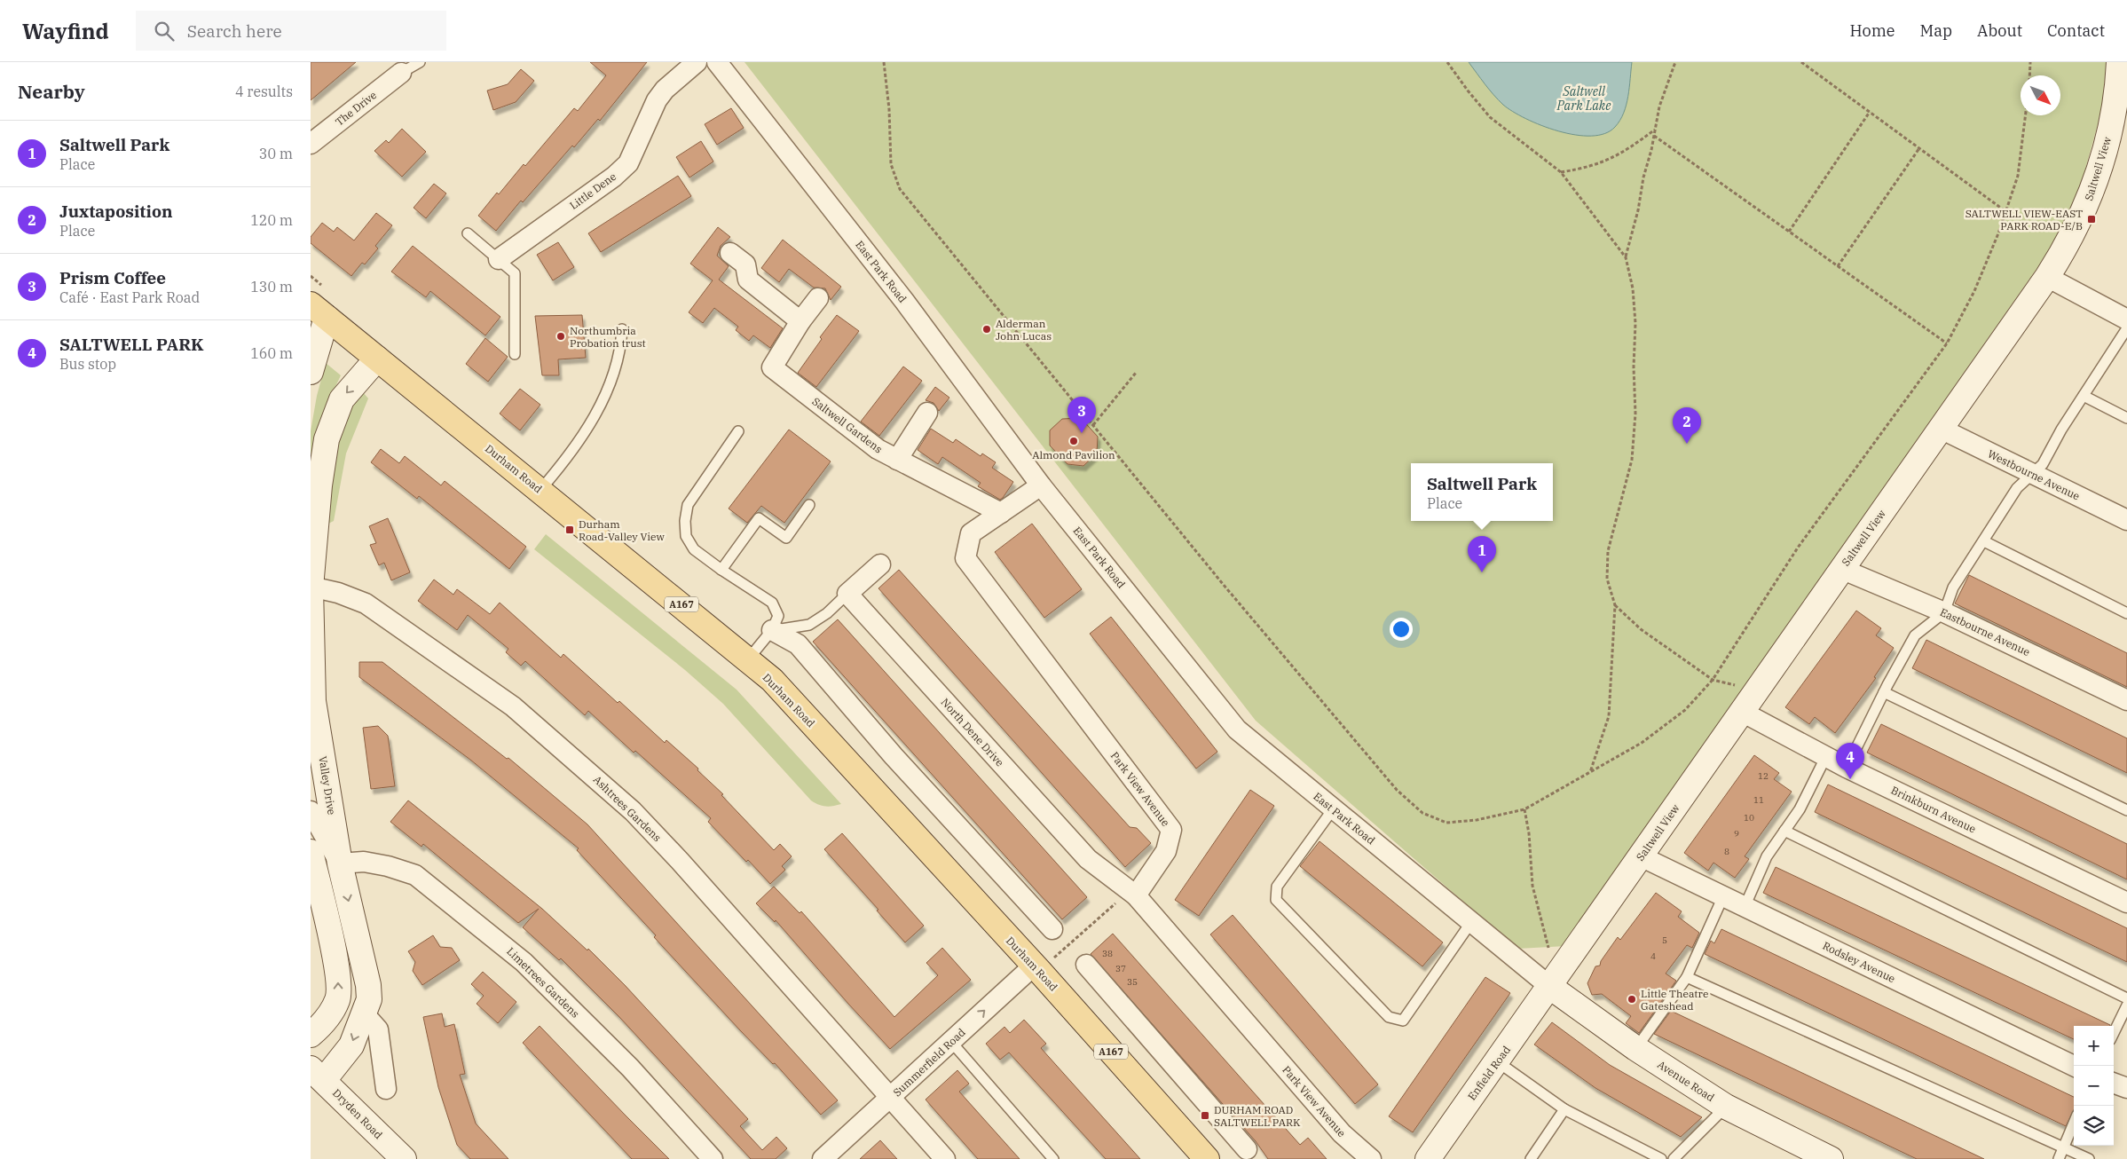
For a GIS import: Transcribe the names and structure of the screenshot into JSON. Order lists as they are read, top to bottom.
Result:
{
  "streets": {
    "main road": ["Durham Road", "A167"],
    "street": [
      "The Drive",
      "Saltwell View",
      "Little Dene",
      "East Park Road",
      "Saltwell Gardens",
      "Westbourne Avenue",
      "Eastbourne Avenue",
      "North Dene Drive",
      "Valley Drive",
      "Park View Avenue",
      "Ashtrees Gardens",
      "Brinkburn Avenue",
      "Rodsley Avenue",
      "Limetrees Gardens",
      "Summerfield Road",
      "Enfield Road",
      "Avenue Road",
      "Dryden Road"
    ]
  },
  "crossings": [
    ["Saltwell View", "East Park Road"],
    ["Saltwell View", "Westbourne Avenue"],
    ["Saltwell View", "Eastbourne Avenue"],
    ["Saltwell View", "Brinkburn Avenue"],
    ["Saltwell View", "Rodsley Avenue"],
    ["Saltwell View", "Enfield Road"],
    ["Saltwell View", "Avenue Road"],
    ["East Park Road", "Park View Avenue"],
    ["East Park Road", "Enfield Road"],
    ["East Park Road", "Avenue Road"],
    ["Saltwell Gardens", "Park View Avenue"],
    ["Durham Road", "Valley Drive"],
    ["Durham Road", "Summerfield Road"],
    ["North Dene Drive", "Park View Avenue"],
    ["Valley Drive", "Ashtrees Gardens"],
    ["Valley Drive", "Limetrees Gardens"],
    ["Valley Drive", "Dryden Road"],
    ["Ashtrees Gardens", "Summerfield Road"],
    ["Enfield Road", "Avenue Road"]
  ],
  "one_way": ["Summerfield Road"],
  "water": ["Saltwell Park Lake"],
  "places": {
    "transit": ["SALTWELL VIEW-EAST PARK ROAD-E/B", "Durham Road-Valley View", "DURHAM ROAD SALTWELL PARK"],
    "other": [
      "Alderman John Lucas",
      "Northumbria Probation trust",
      "Almond Pavilion",
      "Little Theatre Gateshead"
    ]
  },
  "house_numbers": [
    "12",
    "11",
    "10",
    "9",
    "8",
    "5",
    "38",
    "4",
    "37",
    "35"
  ],
  "north": "bottom right",
  "page": {
    "header": "Wayfind",
    "search": "Search here",
    "nav": [
      "Home",
      "Map",
      "About",
      "Contact"
    ],
    "heading": ["Nearby", "4 results"],
    "list": [
      {
        "mark": "1",
        "name": "Saltwell Park",
        "note": "Place",
        "value": "30 m"
      },
      {
        "mark": "2",
        "name": "Juxtaposition",
        "note": "Place",
        "value": "120 m"
      },
      {
        "mark": "3",
        "name": "Prism Coffee",
        "note": "Café · East Park Road",
        "value": "130 m"
      },
      {
        "mark": "4",
        "name": "SALTWELL PARK",
        "note": "Bus stop",
        "value": "160 m"
      }
    ],
    "pins": [
      "3",
      "2",
      "1",
      "4"
    ],
    "popup": ["Saltwell Park", "Place"],
    "map_buttons": ["+", "−"]
  }
}
